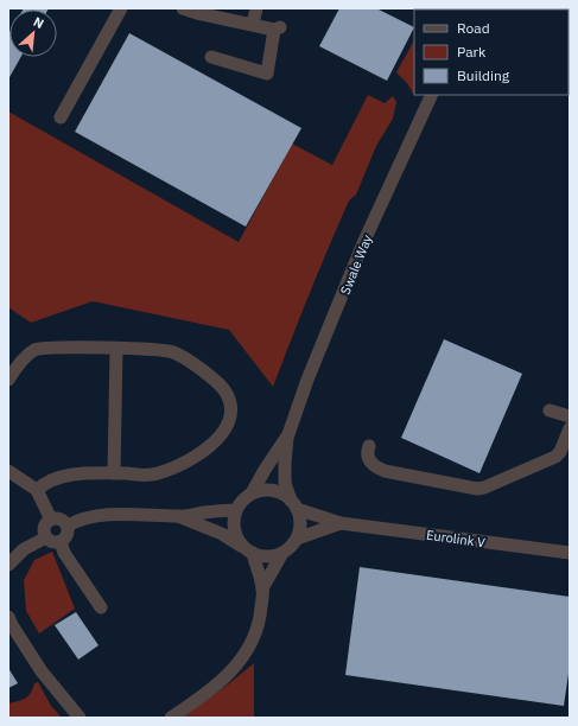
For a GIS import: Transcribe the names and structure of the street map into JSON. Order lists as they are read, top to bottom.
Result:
{
  "streets": {
    "street": ["Swale Way", "Eurolink V"]
  },
  "crossings": [
    ["Swale Way", "Eurolink V"]
  ],
  "legend": ["Road", "Park", "Building"],
  "north": "top right"
}
